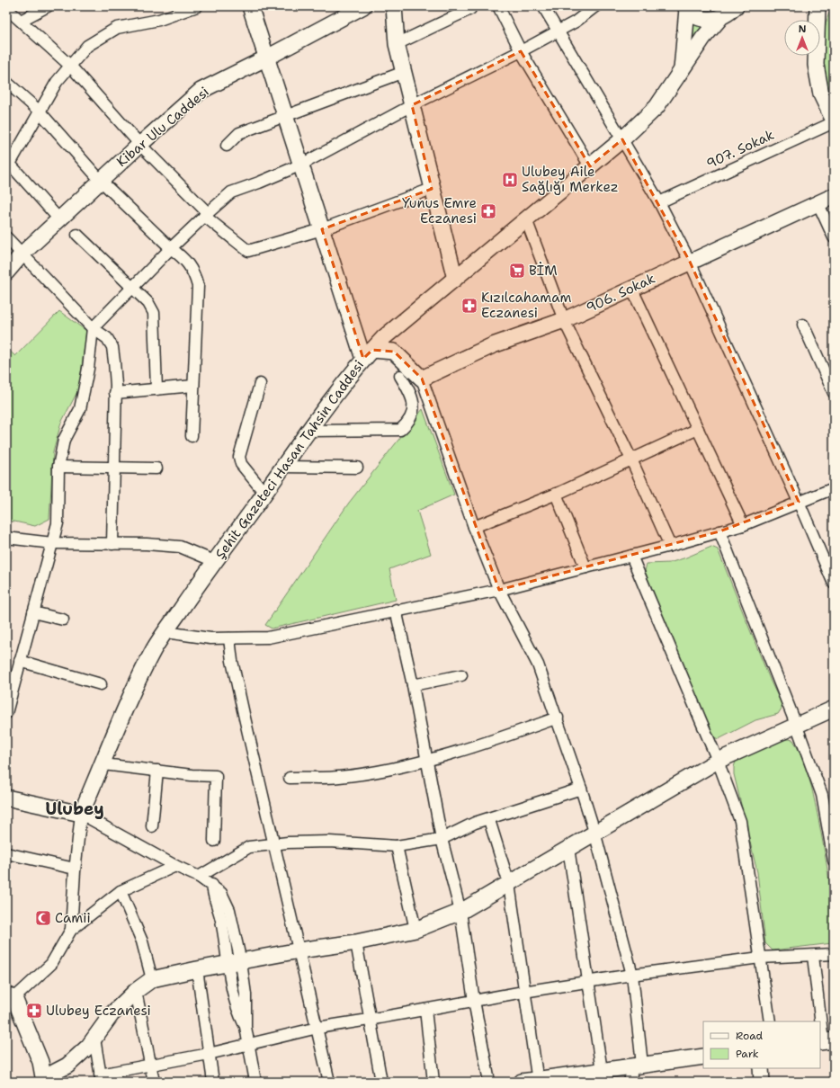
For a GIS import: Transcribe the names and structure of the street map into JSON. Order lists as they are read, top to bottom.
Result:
{
  "streets": {
    "street": [
      "Kibar Ulu Caddesi",
      "907. Sokak",
      "906. Sokak",
      "Şehit Gazeteci Hasan Tahsin Caddesi"
    ]
  },
  "districts": ["Ulubey"],
  "places": {
    "hospital": ["Ulubey Aile Sağlığı Merkez"],
    "pharmacy": ["Yunus Emre Eczanesi", "Kızılcahamam Eczanesi", "Ulubey Eczanesi"],
    "supermarket": ["BİM"],
    "mosque": ["Camii"]
  },
  "legend": ["Road", "Park"],
  "north": "top"
}
